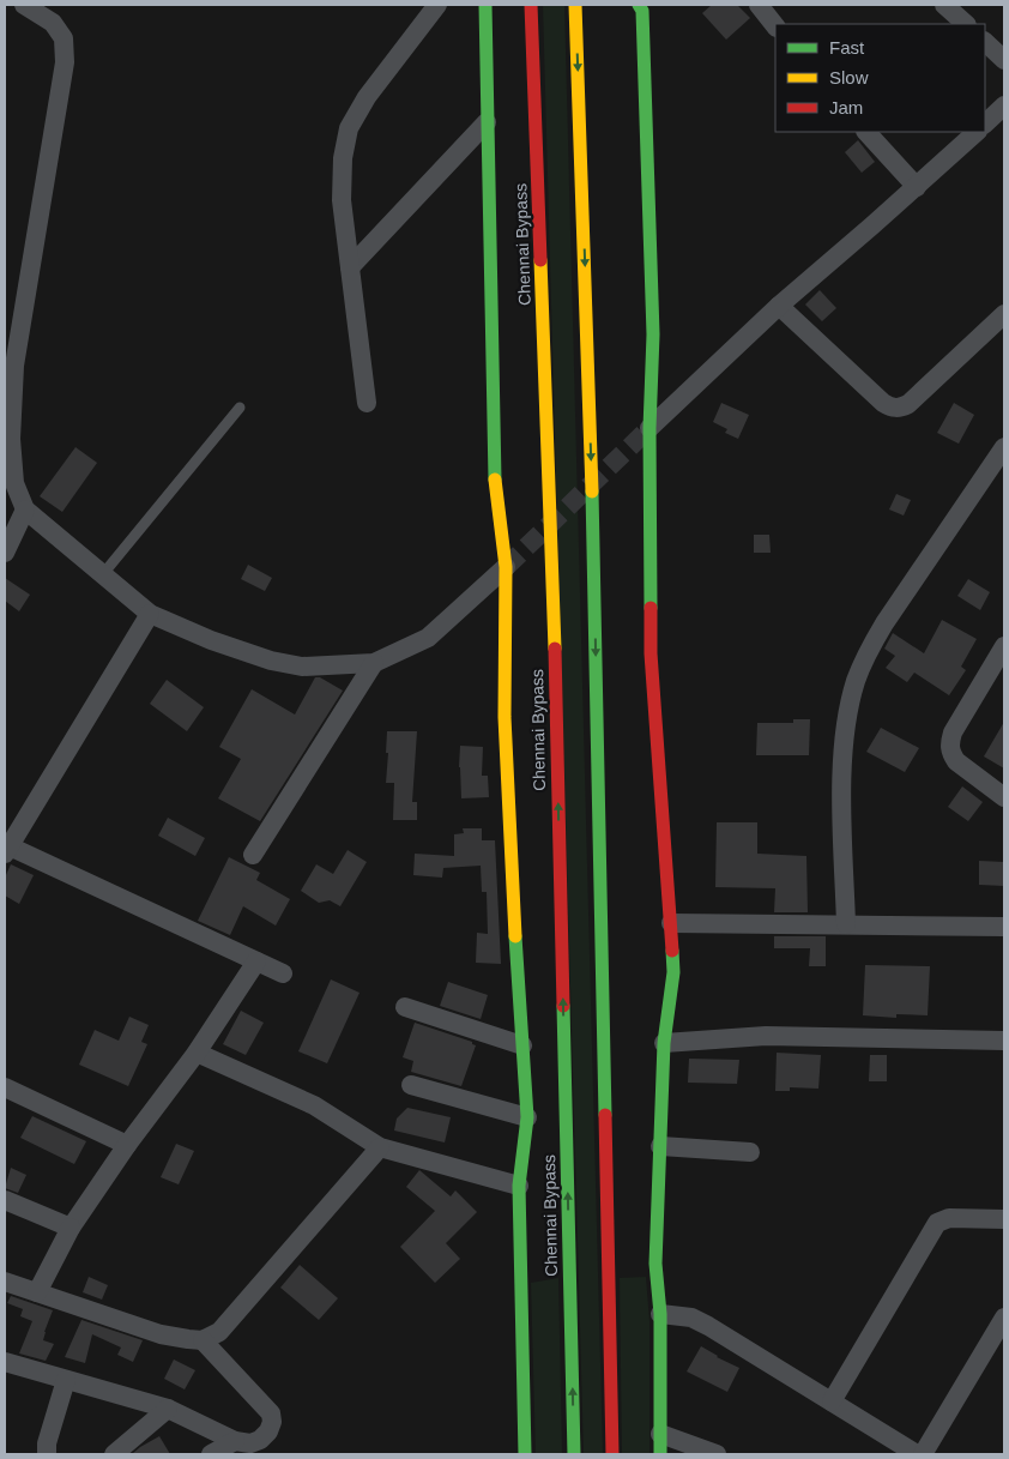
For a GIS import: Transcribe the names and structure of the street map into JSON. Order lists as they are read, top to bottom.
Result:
{
  "streets": {
    "main road": ["Chennai Bypass"]
  },
  "legend": ["Fast", "Slow", "Jam"]
}
